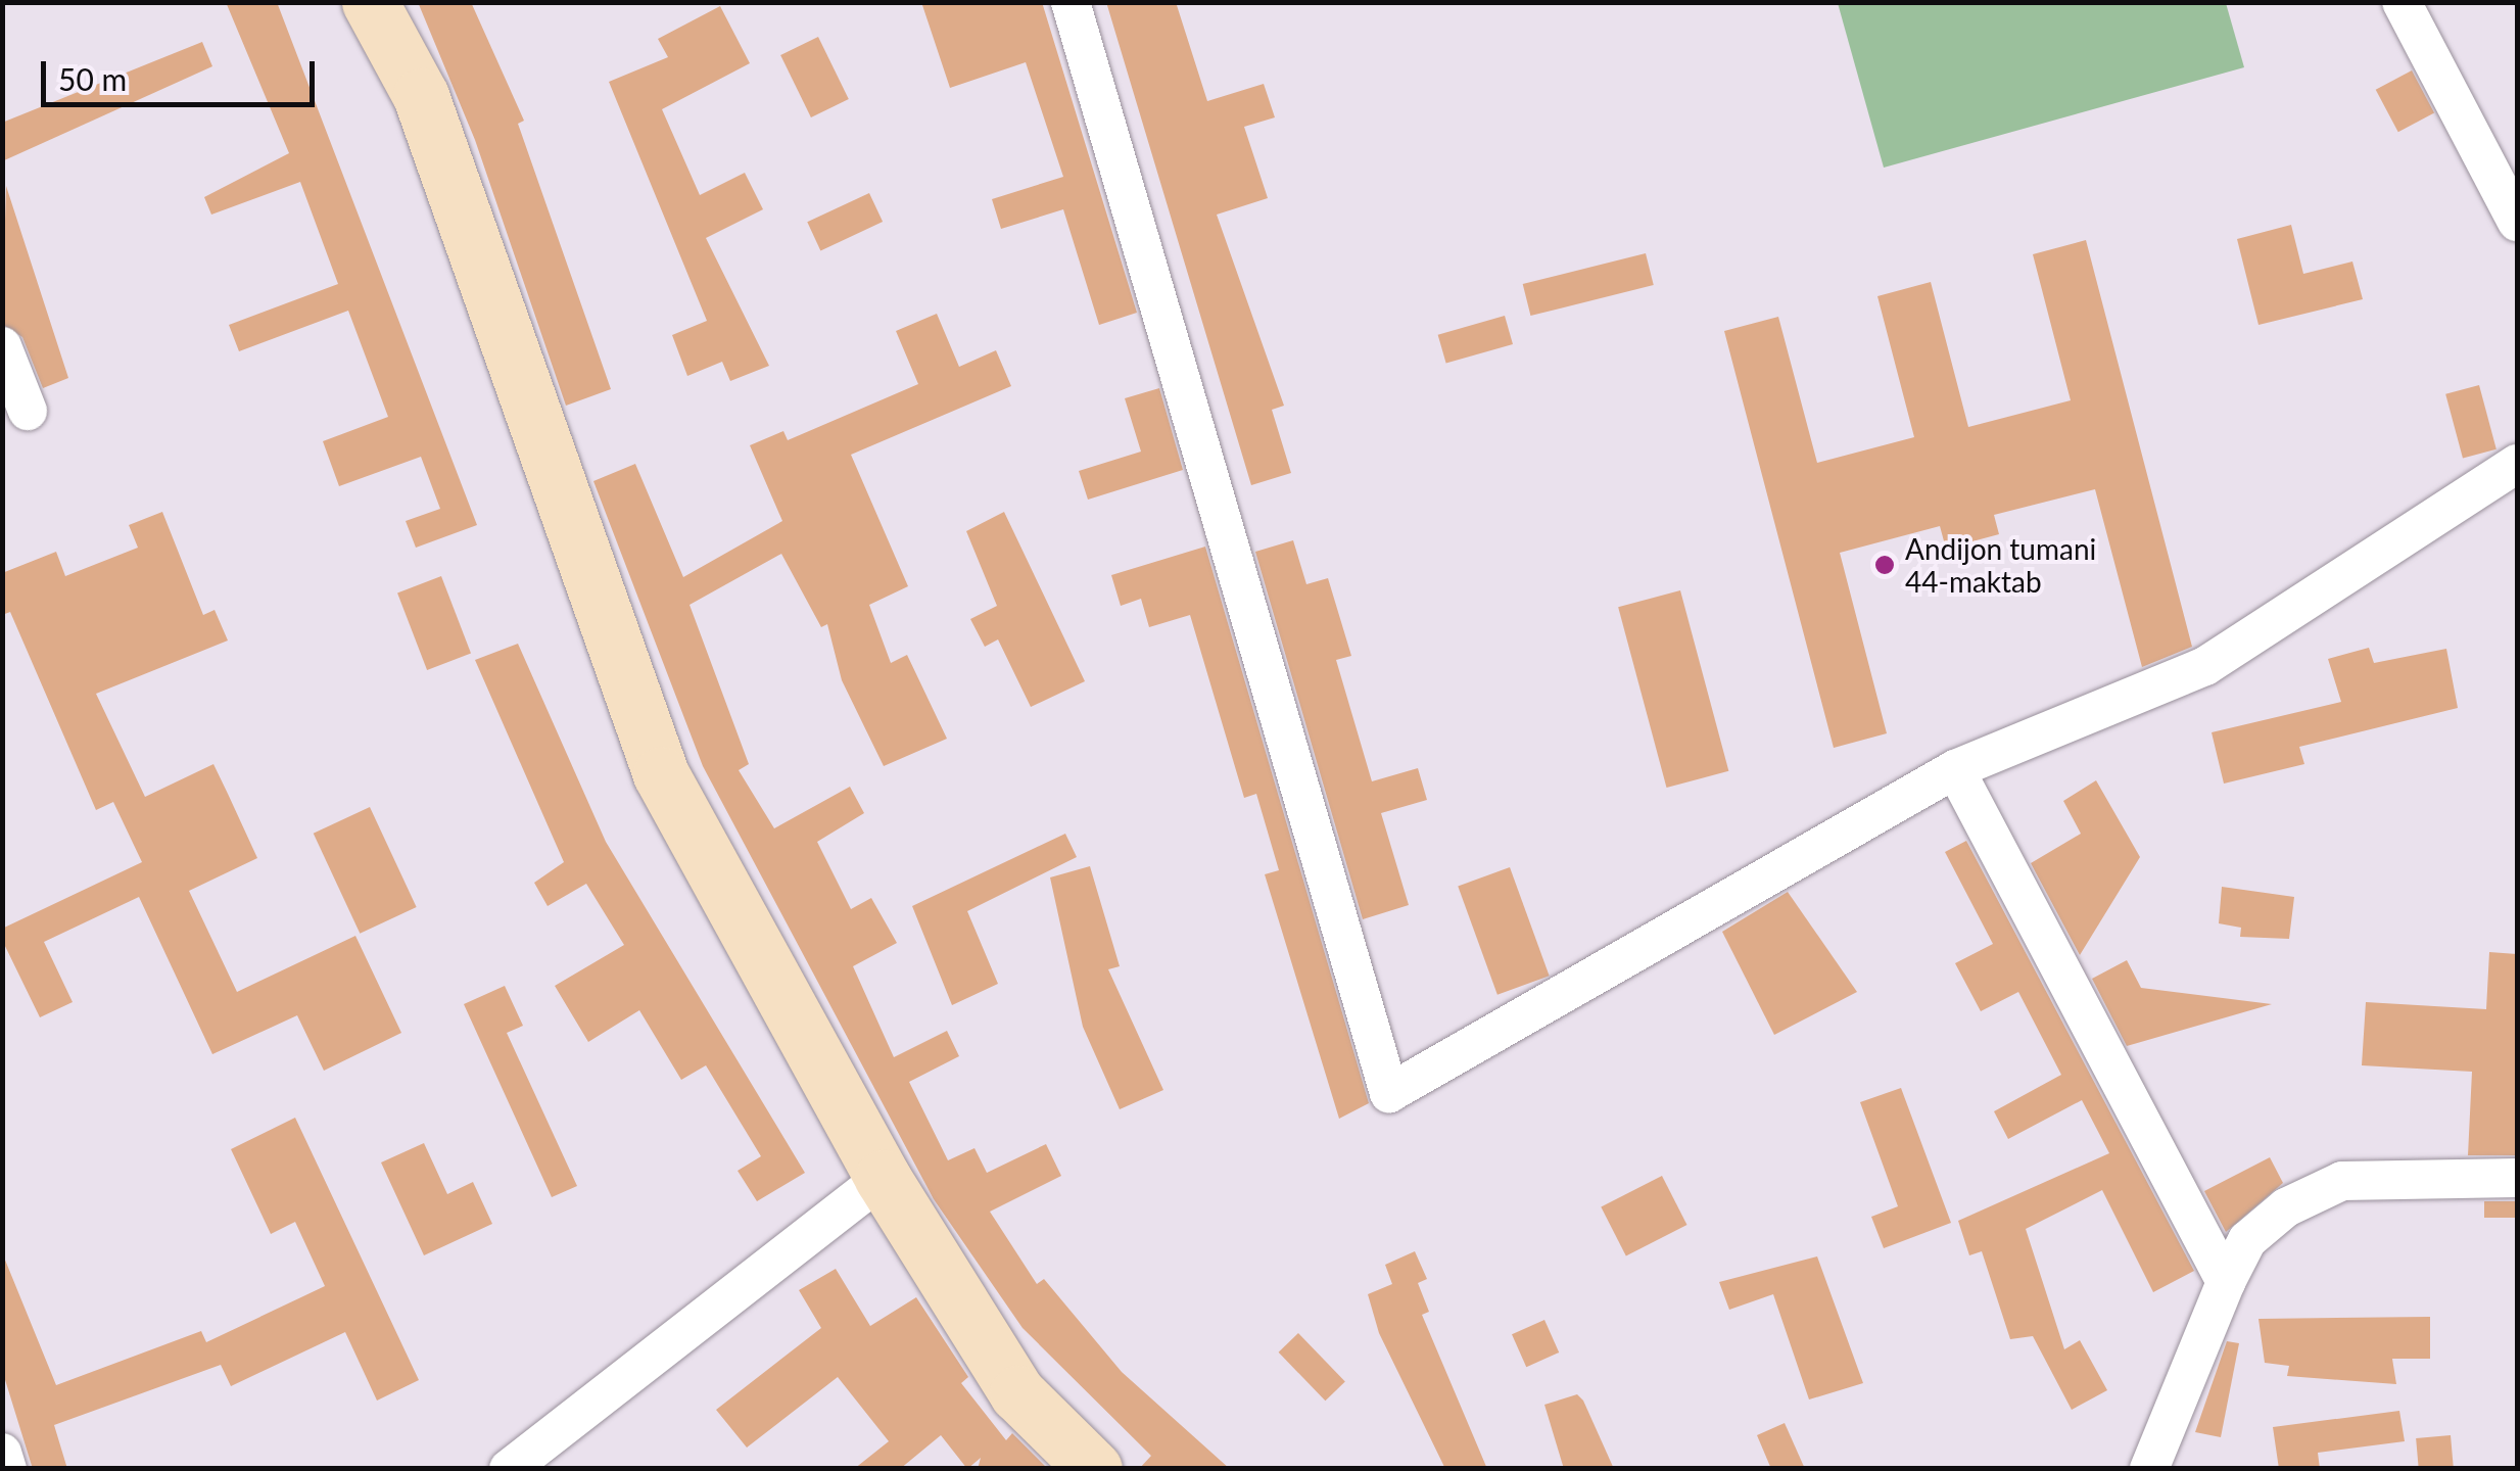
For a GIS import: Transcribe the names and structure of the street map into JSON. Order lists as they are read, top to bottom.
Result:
{
  "places": ["Andijon tumani 44-maktab"],
  "scale_bar": "50 m"
}
